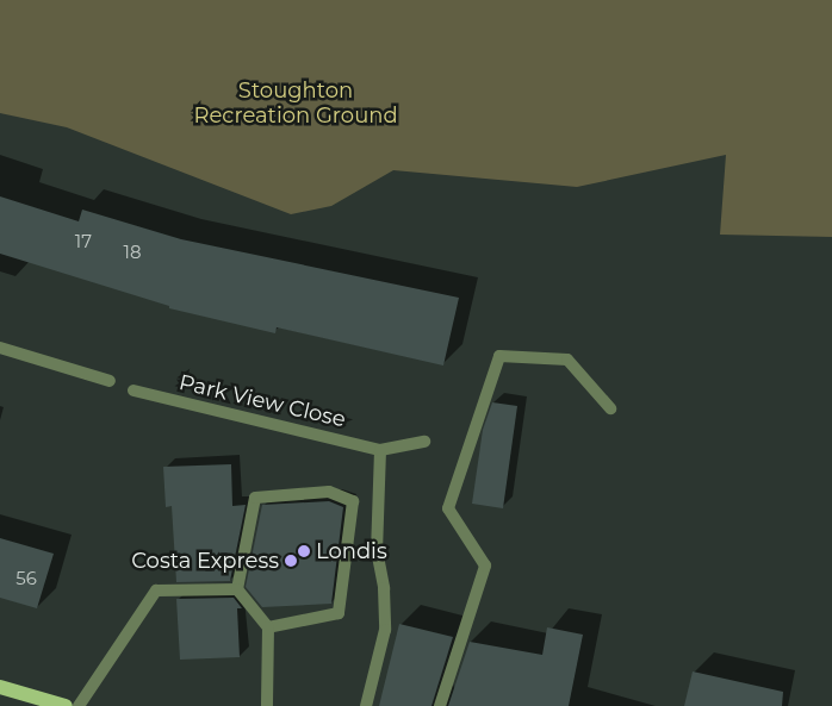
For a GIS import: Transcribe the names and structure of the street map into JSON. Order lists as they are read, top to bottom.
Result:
{
  "streets": {
    "street": ["Park View Close"]
  },
  "parks": ["Stoughton Recreation Ground"],
  "places": ["Londis", "Costa Express"],
  "house_numbers": ["17", "18", "56"]
}
